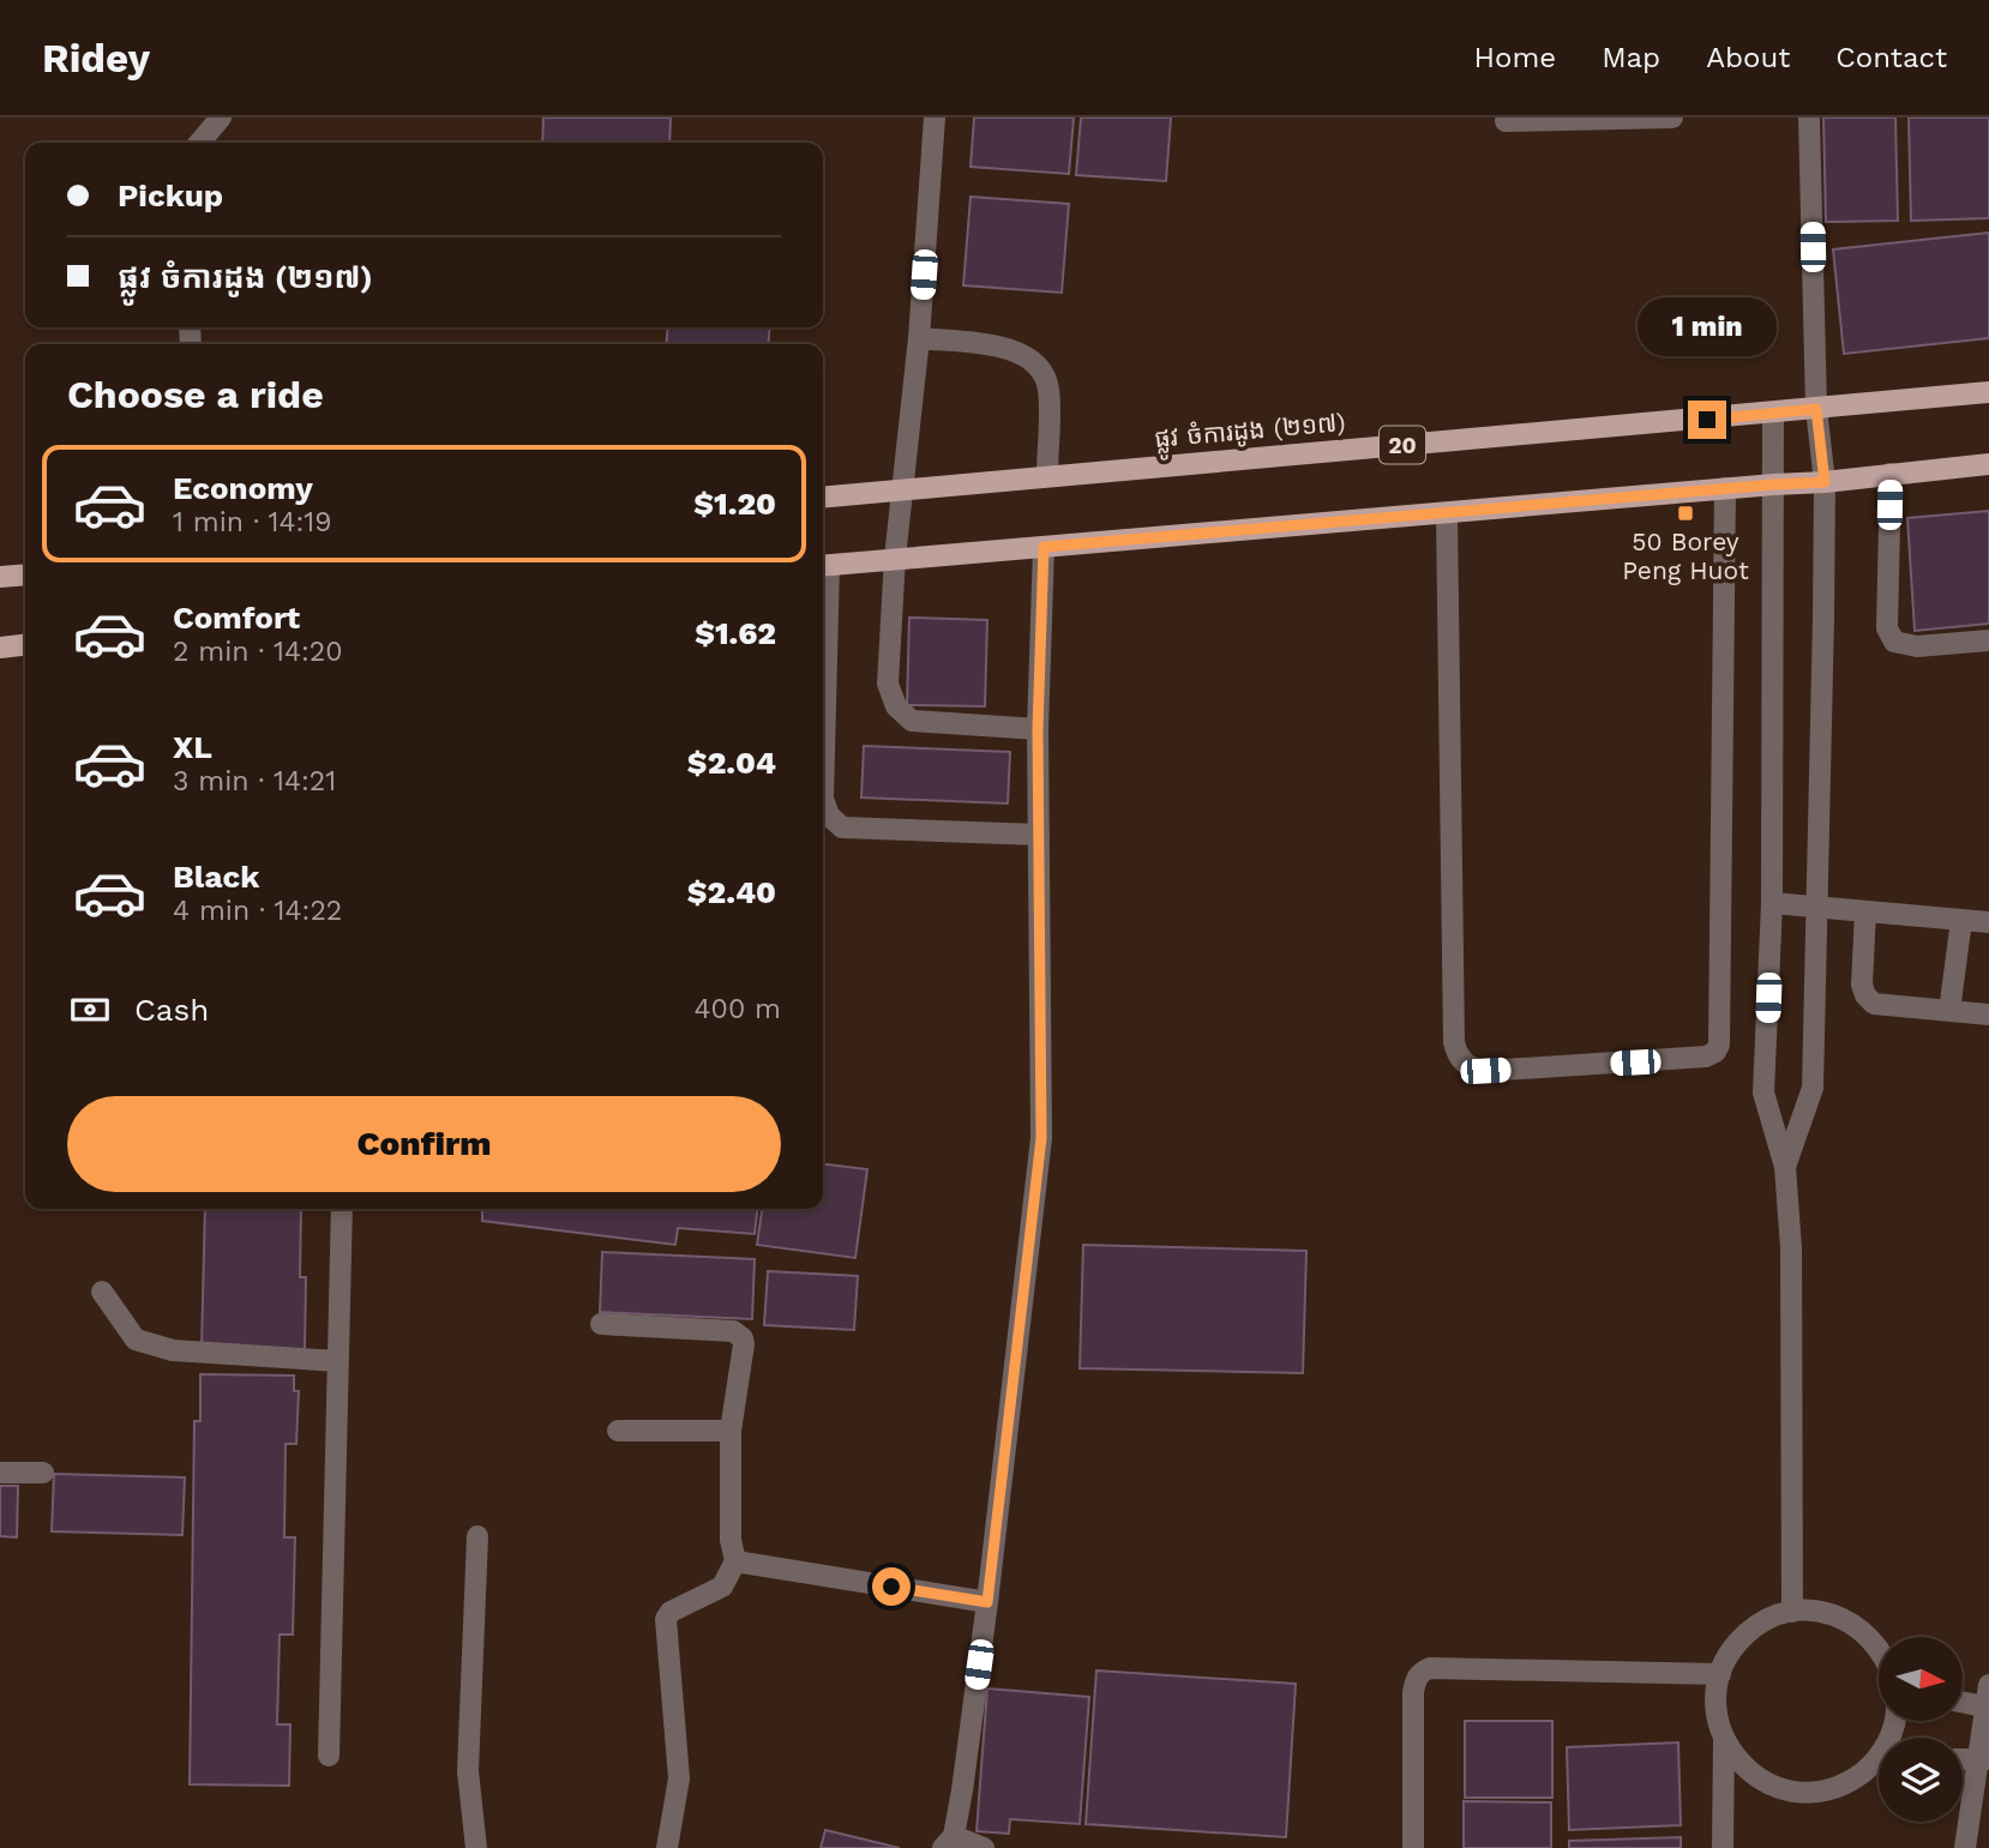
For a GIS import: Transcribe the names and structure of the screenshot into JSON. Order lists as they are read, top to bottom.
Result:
{
  "streets": {
    "main road": ["ផ្លូវ ចំការដូង (២១៧)", "20"]
  },
  "places": {
    "transit": ["50 Borey Peng Huot"]
  },
  "north": "right",
  "page": {
    "header": "Ridey",
    "nav": [
      "Home",
      "Map",
      "About",
      "Contact"
    ],
    "banner": ["Pickup", "ផ្លូវ ចំការដូង (២១៧)"],
    "bubble": "1 min",
    "heading": "Choose a ride",
    "list": [
      {
        "name": "Economy",
        "note": "1 min · 14:19",
        "value": "$1.20"
      },
      {
        "name": "Comfort",
        "note": "2 min · 14:20",
        "value": "$1.62"
      },
      {
        "name": "XL",
        "note": "3 min · 14:21",
        "value": "$2.04"
      },
      {
        "name": "Black",
        "note": "4 min · 14:22",
        "value": "$2.40"
      }
    ],
    "pay": ["Cash", "400 m"],
    "buttons": "Confirm"
  }
}
